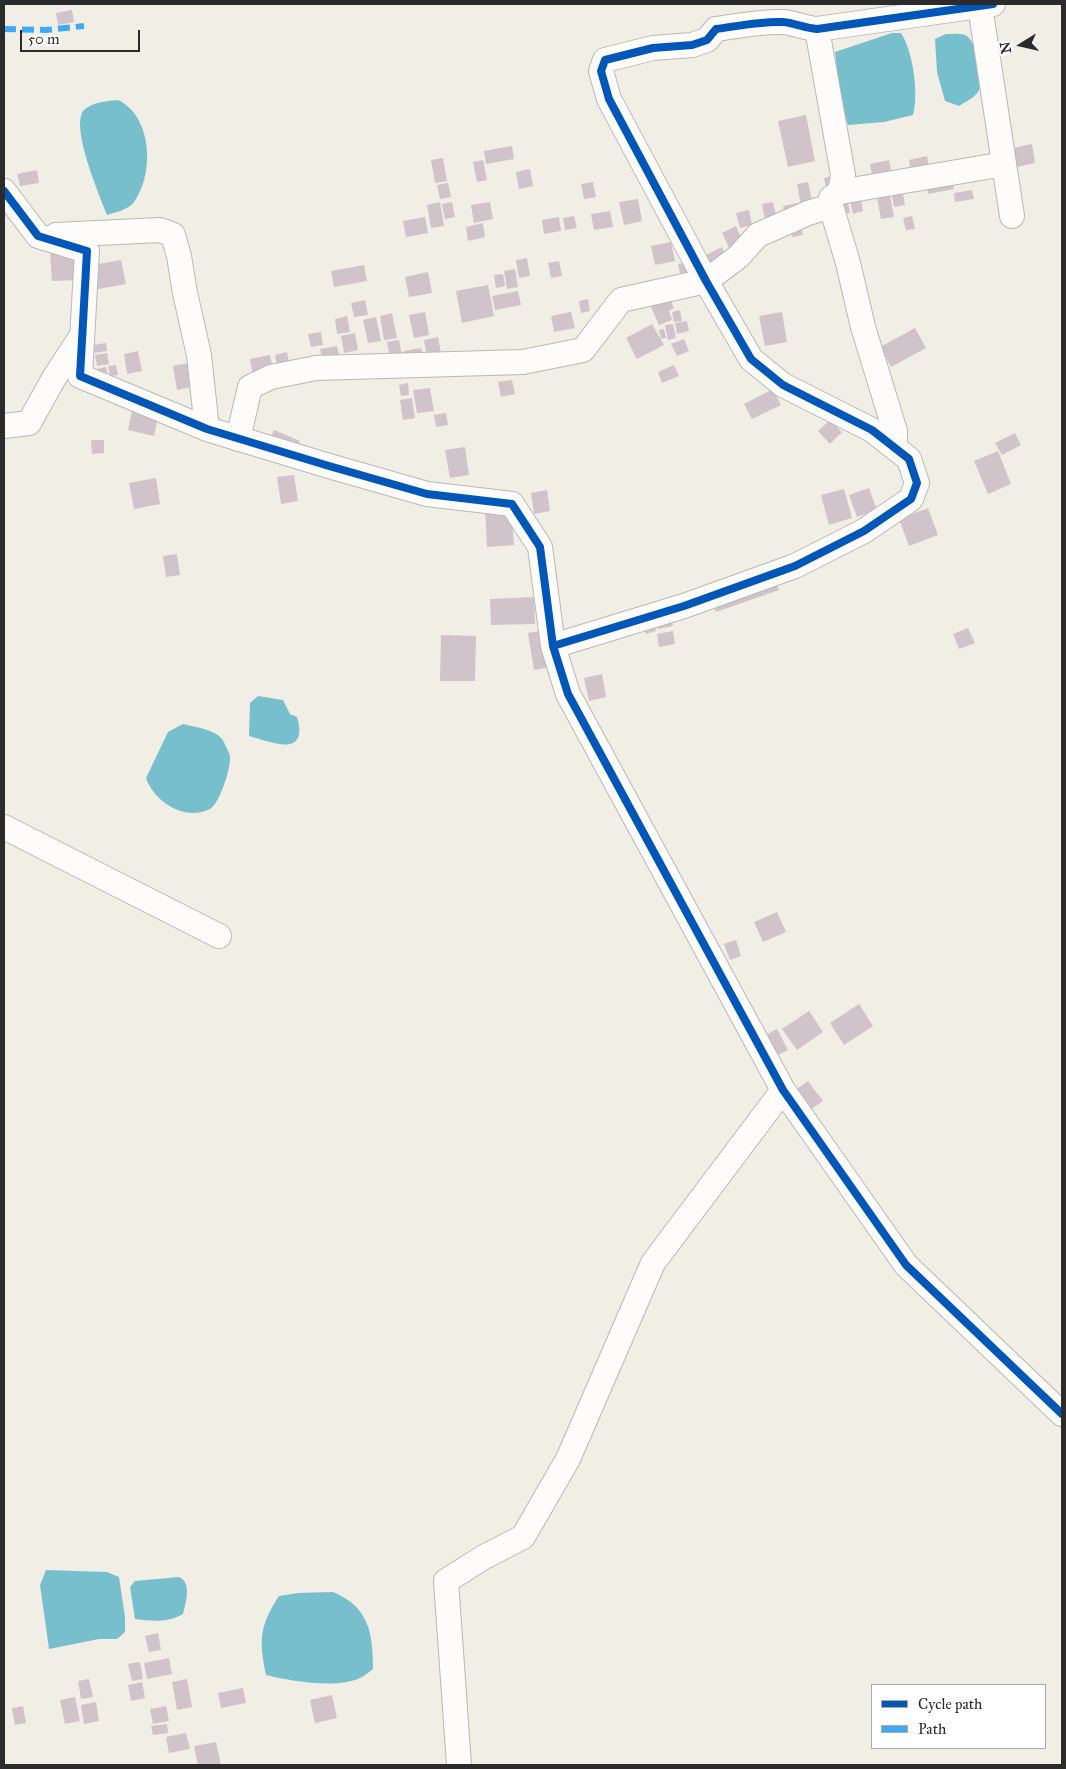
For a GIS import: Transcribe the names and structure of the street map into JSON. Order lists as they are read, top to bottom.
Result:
{
  "legend": ["Cycle path", "Path"],
  "scale_bar": "50 m",
  "north": "left"
}
